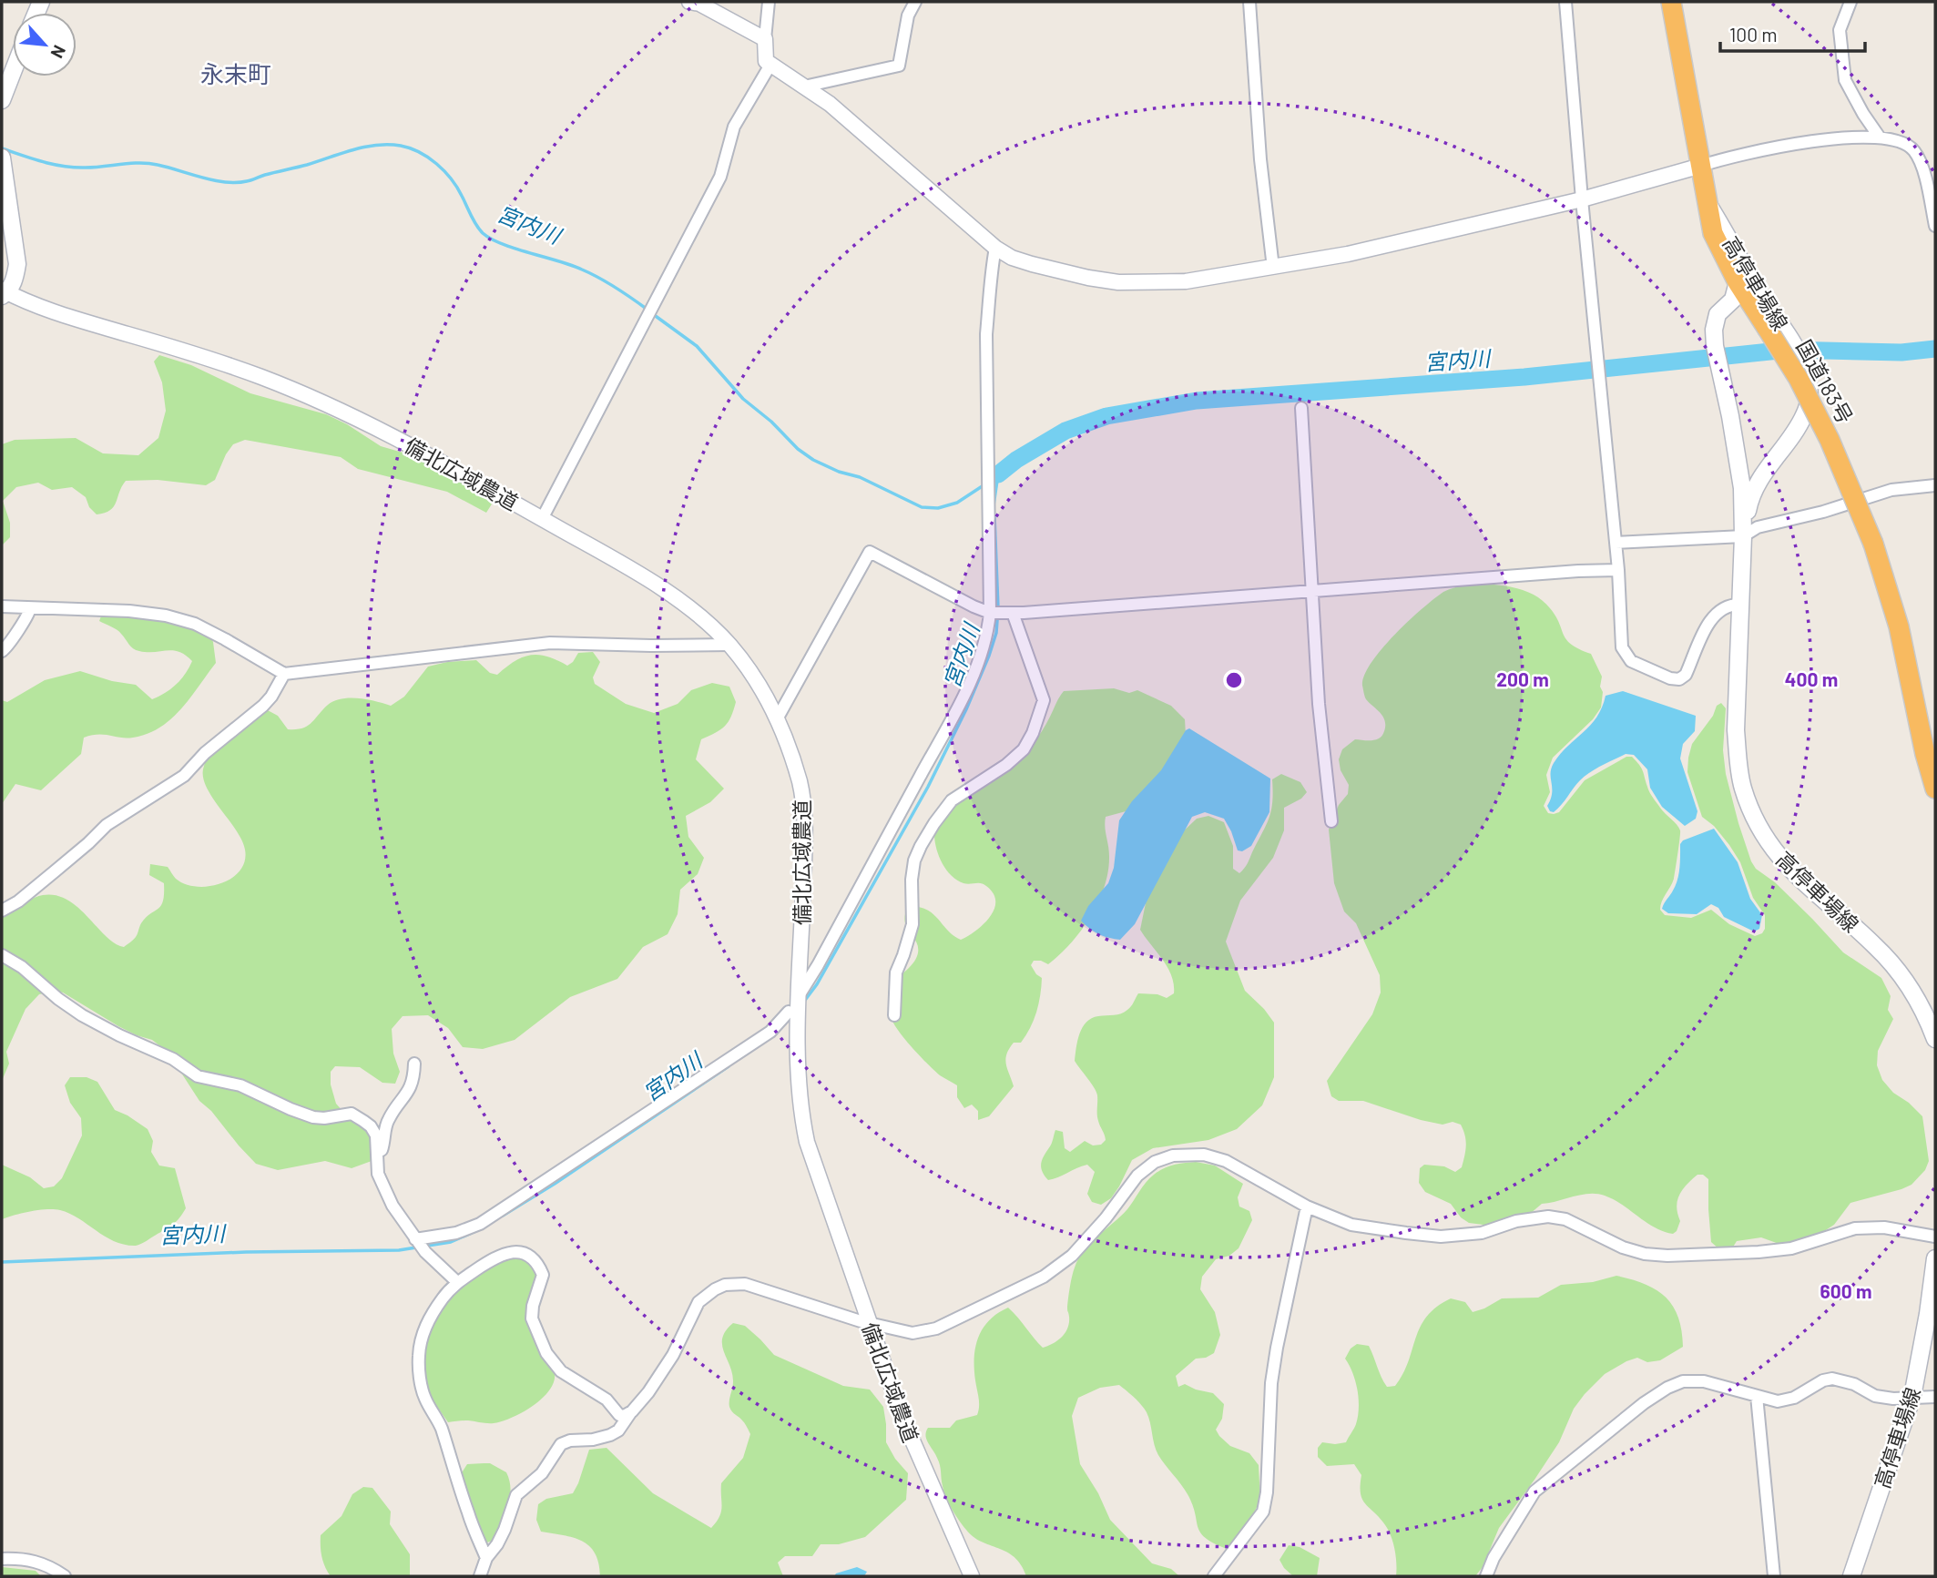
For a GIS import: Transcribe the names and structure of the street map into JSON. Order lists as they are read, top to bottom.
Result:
{
  "streets": {
    "highway": ["国道183号"],
    "main road": ["高停車場線"],
    "street": ["備北広域農道"]
  },
  "crossings": [
    ["高停車場線", "国道183号"]
  ],
  "districts": ["永末町"],
  "water": ["宮内川"],
  "scale_bar": "100 m",
  "north": "bottom right",
  "rings": ["200 m", "400 m", "600 m"]
}
